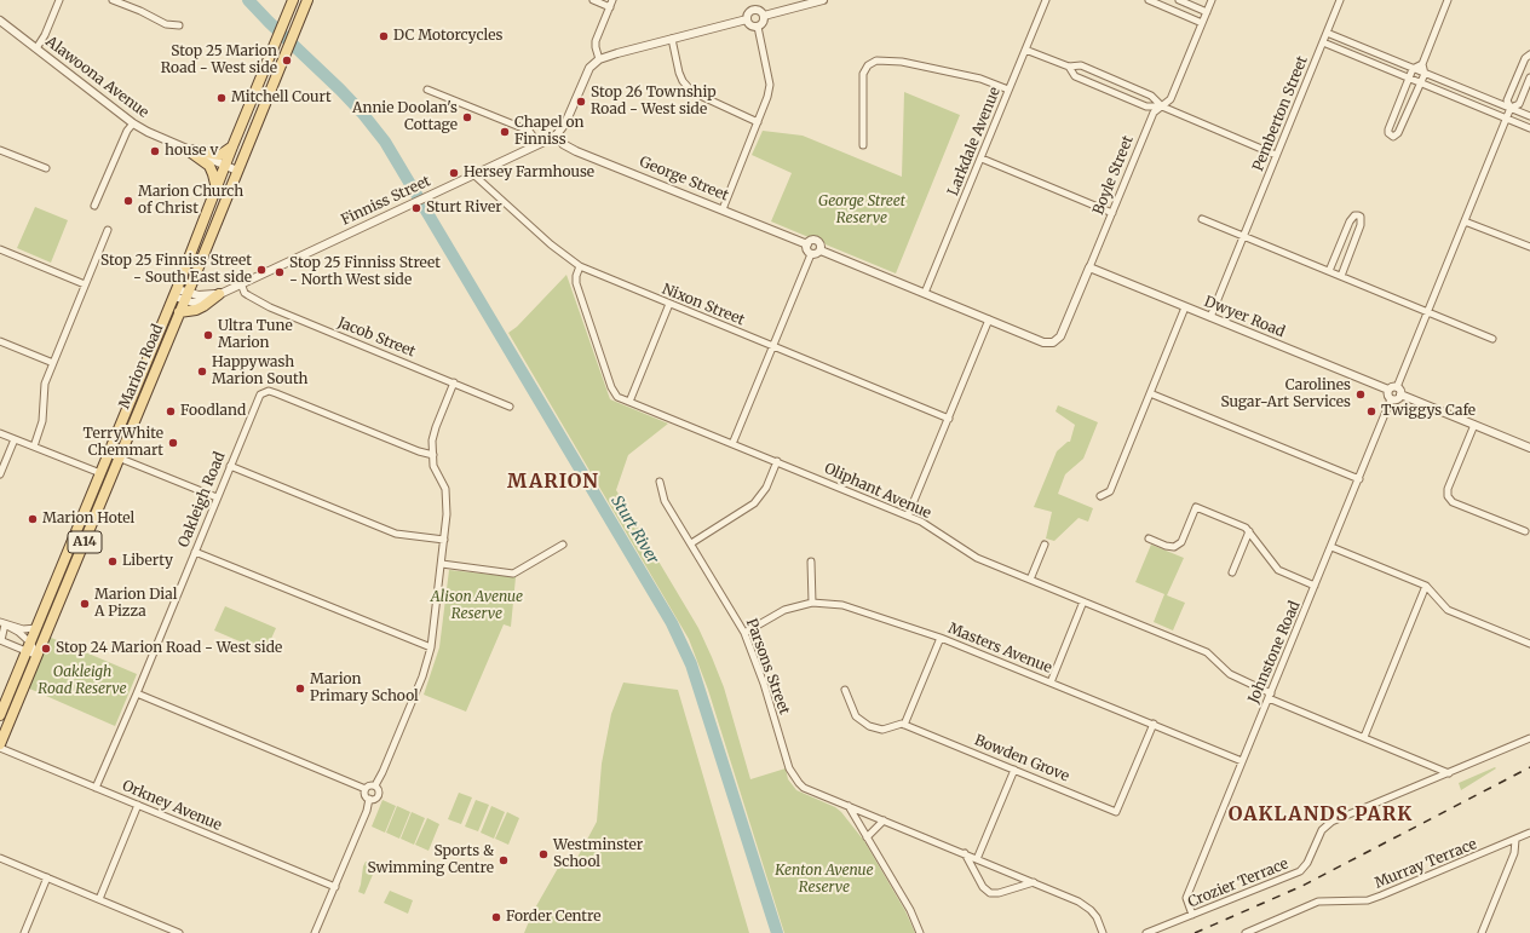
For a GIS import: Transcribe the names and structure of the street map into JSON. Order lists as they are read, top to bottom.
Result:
{
  "streets": {
    "main road": ["Marion Road", "A14"],
    "street": [
      "Alawoona Avenue",
      "Pemberton Street",
      "Larkdale Avenue",
      "Boyle Street",
      "George Street",
      "Finniss Street",
      "Nixon Street",
      "Dwyer Road",
      "Jacob Street",
      "Oliphant Avenue",
      "Oakleigh Road",
      "Masters Avenue",
      "Johnstone Road",
      "Parsons Street",
      "Bowden Grove",
      "Orkney Avenue",
      "Murray Terrace",
      "Crozier Terrace"
    ]
  },
  "crossings": [
    ["Alawoona Avenue", "Marion Road"],
    ["Pemberton Street", "Dwyer Road"],
    ["Boyle Street", "Dwyer Road"],
    ["George Street", "Finniss Street"],
    ["Finniss Street", "Nixon Street"],
    ["Finniss Street", "Jacob Street"],
    ["Finniss Street", "Marion Road"],
    ["Nixon Street", "Oliphant Avenue"],
    ["Dwyer Road", "Johnstone Road"],
    ["Marion Road", "Orkney Avenue"],
    ["Oliphant Avenue", "Johnstone Road"],
    ["Oliphant Avenue", "Crozier Terrace"],
    ["Oakleigh Road", "Orkney Avenue"],
    ["Masters Avenue", "Johnstone Road"],
    ["Masters Avenue", "Parsons Street"],
    ["Masters Avenue", "Bowden Grove"],
    ["Johnstone Road", "Crozier Terrace"]
  ],
  "districts": ["MARION", "OAKLANDS PARK"],
  "water": ["Sturt River"],
  "parks": [
    "George Street Reserve",
    "Alison Avenue Reserve",
    "Oakleigh Road Reserve",
    "Kenton Avenue Reserve"
  ],
  "places": [
    "DC Motorcycles",
    "Stop 25 Marion Road - West side",
    "Mitchell Court",
    "Stop 26 Township Road - West side",
    "Annie Doolan's Cottage",
    "Chapel on Finniss",
    "house v",
    "Hersey Farmhouse",
    "Marion Church of Christ",
    "Sturt River",
    "Stop 25 Finniss Street - South East side",
    "Stop 25 Finniss Street - North West side",
    "Ultra Tune Marion",
    "Happywash Marion South",
    "Carolines Sugar-Art Services",
    "Foodland",
    "Twiggys Cafe",
    "TerryWhite Chemmart",
    "Marion Hotel",
    "Liberty",
    "Marion Dial A Pizza",
    "Stop 24 Marion Road - West side",
    "Marion Primary School",
    "Westminster School",
    "Sports & Swimming Centre",
    "Forder Centre"
  ]
}
